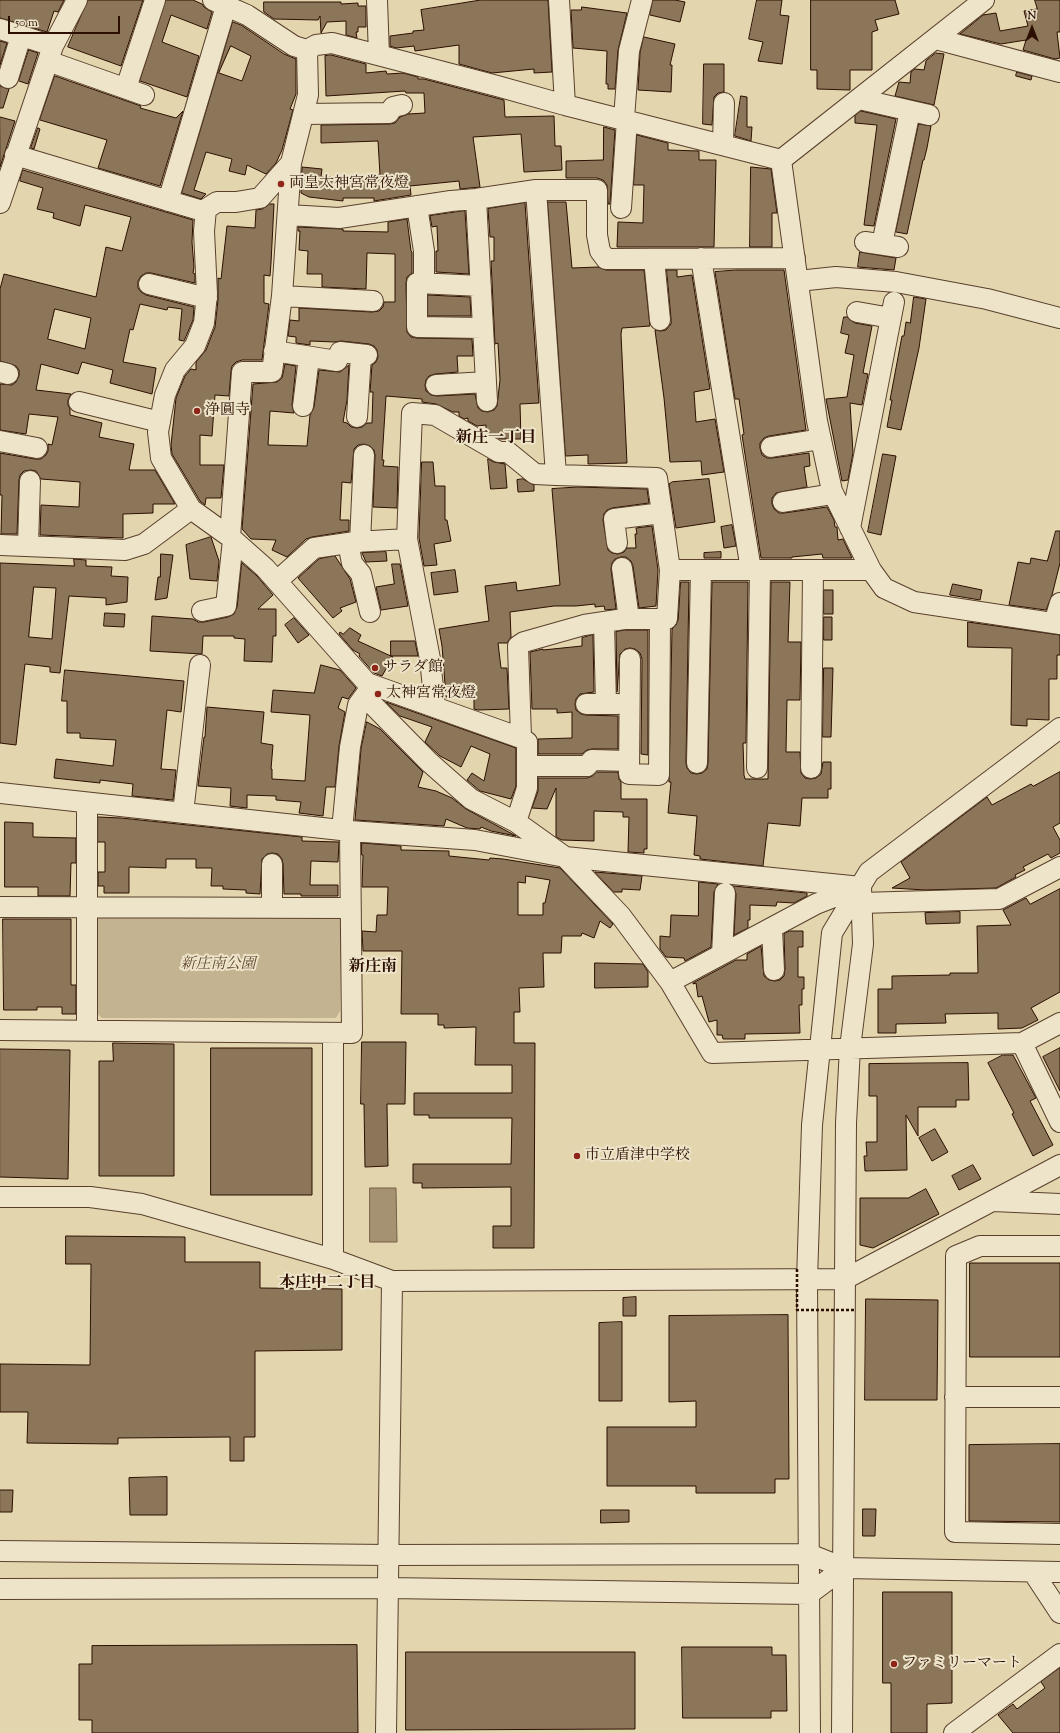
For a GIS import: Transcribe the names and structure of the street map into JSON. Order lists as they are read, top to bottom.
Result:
{
  "districts": ["新庄一丁目", "新庄南", "本庄中二丁目"],
  "parks": ["新庄南公園"],
  "places": [
    "両皇太神宮常夜燈",
    "浄圓寺",
    "サラダ館",
    "太神宮常夜燈",
    "市立盾津中学校",
    "ファミリーマート"
  ],
  "scale_bar": "50 m",
  "north": "top"
}
